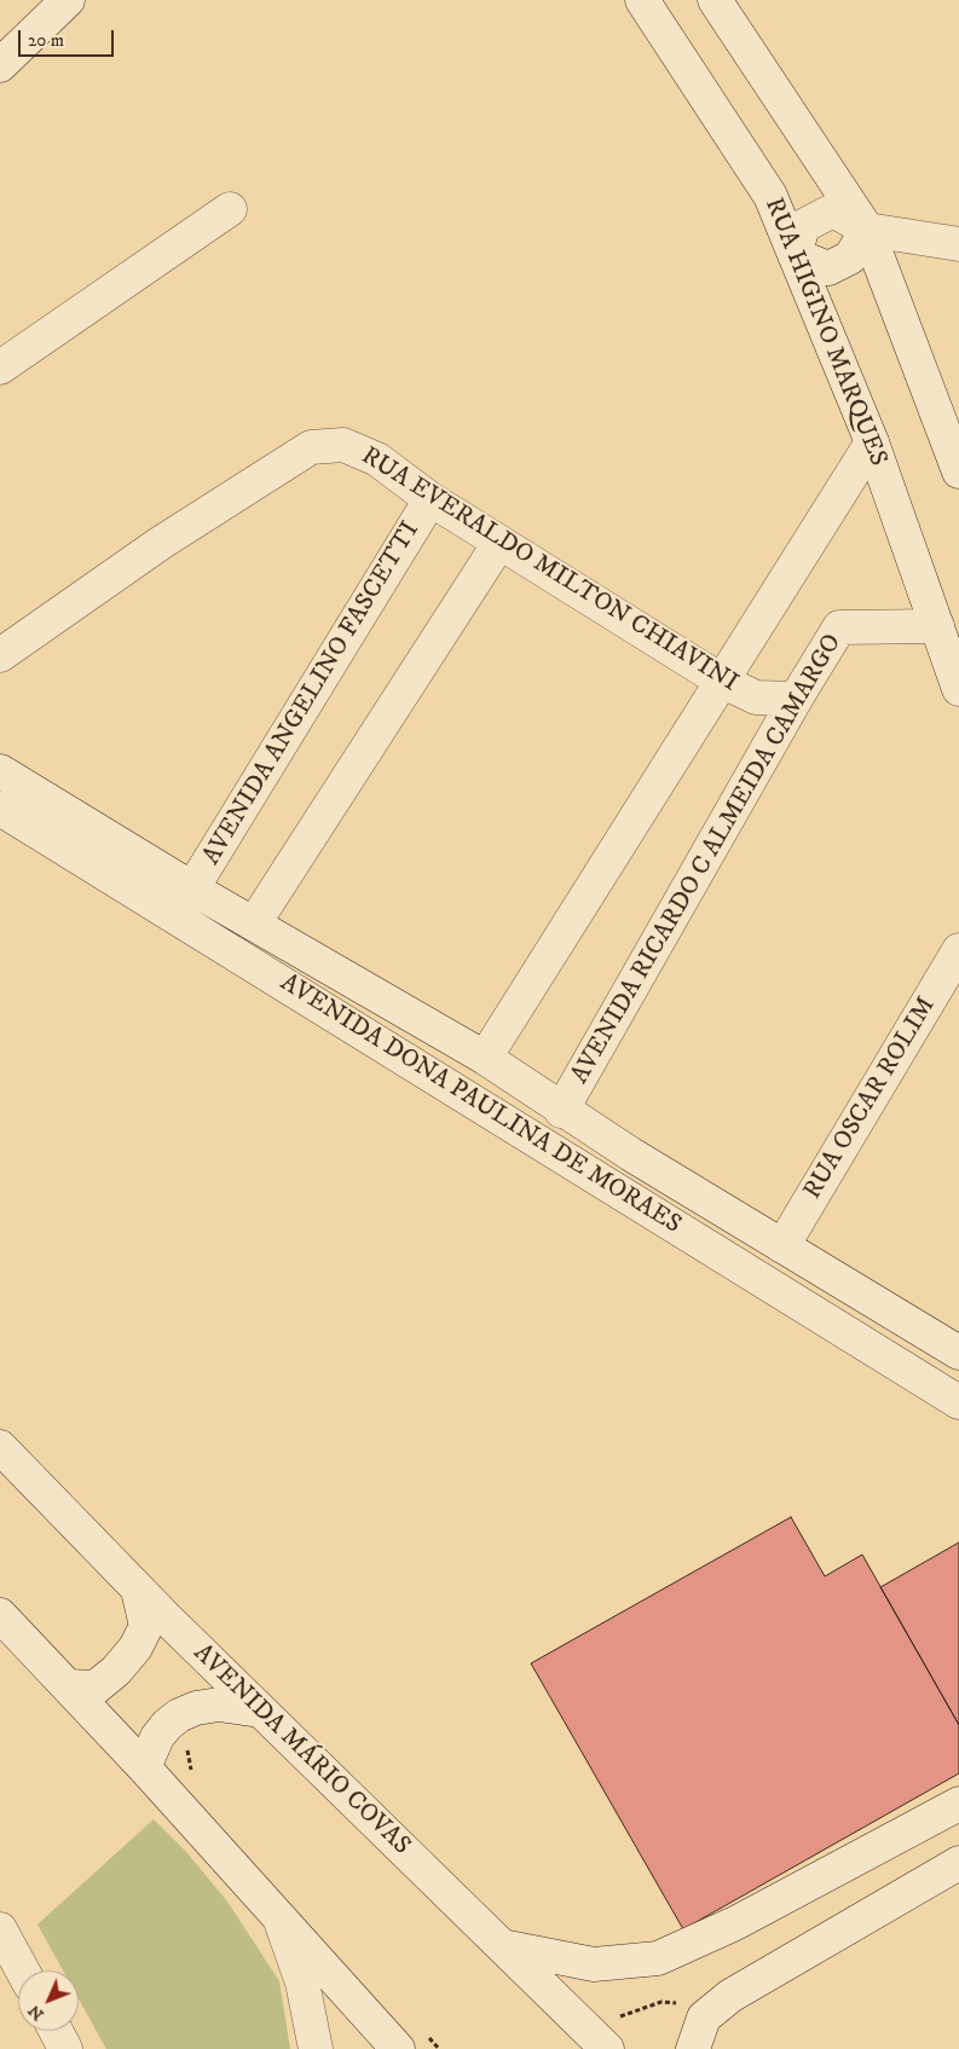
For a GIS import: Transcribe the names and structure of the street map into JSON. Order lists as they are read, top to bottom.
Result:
{
  "streets": {
    "main road": [
      "RUA HIGINO MARQUES",
      "RUA EVERALDO MILTON CHIAVINI",
      "AVENIDA ANGELINO FASCETTI",
      "AVENIDA RICARDO C ALMEIDA CAMARGO",
      "RUA OSCAR ROLIM",
      "AVENIDA DONA PAULINA DE MORAES",
      "AVENIDA MÁRIO COVAS"
    ]
  },
  "crossings": [
    ["RUA HIGINO MARQUES", "AVENIDA RICARDO C ALMEIDA CAMARGO"],
    ["RUA EVERALDO MILTON CHIAVINI", "AVENIDA ANGELINO FASCETTI"],
    ["RUA EVERALDO MILTON CHIAVINI", "AVENIDA RICARDO C ALMEIDA CAMARGO"],
    ["AVENIDA ANGELINO FASCETTI", "AVENIDA DONA PAULINA DE MORAES"],
    ["AVENIDA RICARDO C ALMEIDA CAMARGO", "AVENIDA DONA PAULINA DE MORAES"],
    ["RUA OSCAR ROLIM", "AVENIDA DONA PAULINA DE MORAES"]
  ],
  "scale_bar": "20 m",
  "north": "bottom left"
}
